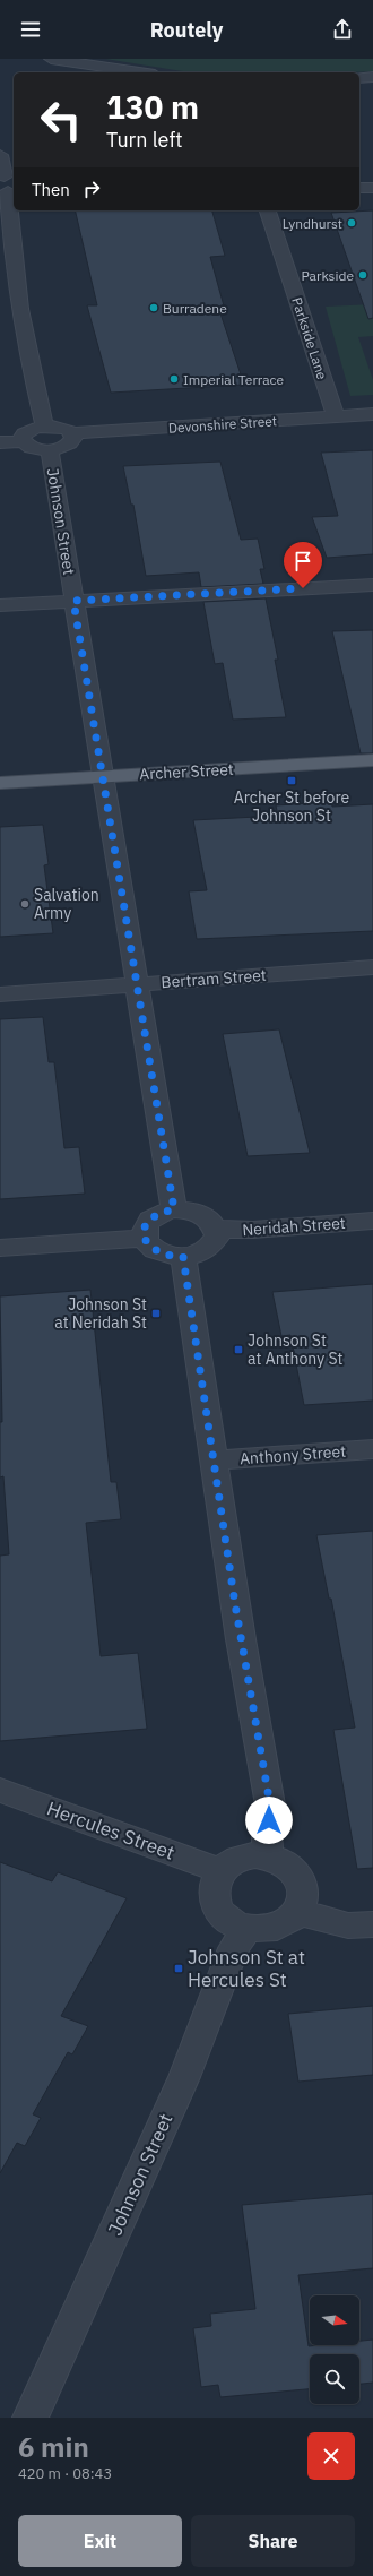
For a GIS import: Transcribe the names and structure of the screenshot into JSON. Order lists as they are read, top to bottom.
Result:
{
  "streets": {
    "main road": ["Archer Street"],
    "street": [
      "Parkside Lane",
      "Devonshire Street",
      "Johnson Street",
      "Bertram Street",
      "Neridah Street",
      "Anthony Street",
      "Hercules Street"
    ]
  },
  "crossings": [
    ["Parkside Lane", "Devonshire Street"],
    ["Johnson Street", "Archer Street"],
    ["Johnson Street", "Bertram Street"],
    ["Johnson Street", "Neridah Street"],
    ["Johnson Street", "Hercules Street"]
  ],
  "places": {
    "other": [
      "Lyndhurst",
      "Parkside",
      "Burradene",
      "Imperial Terrace",
      "Salvation Army"
    ],
    "transit": [
      "Archer St before Johnson St",
      "Johnson St at Neridah St",
      "Johnson St at Anthony St",
      "Johnson St at Hercules St"
    ]
  },
  "north": "right",
  "page": {
    "header": "Routely",
    "turn": ["130 m", "Turn left"],
    "then": "Then",
    "heading": ["6 min", "420 m · 08:43"],
    "buttons": ["Exit", "Share"]
  }
}
